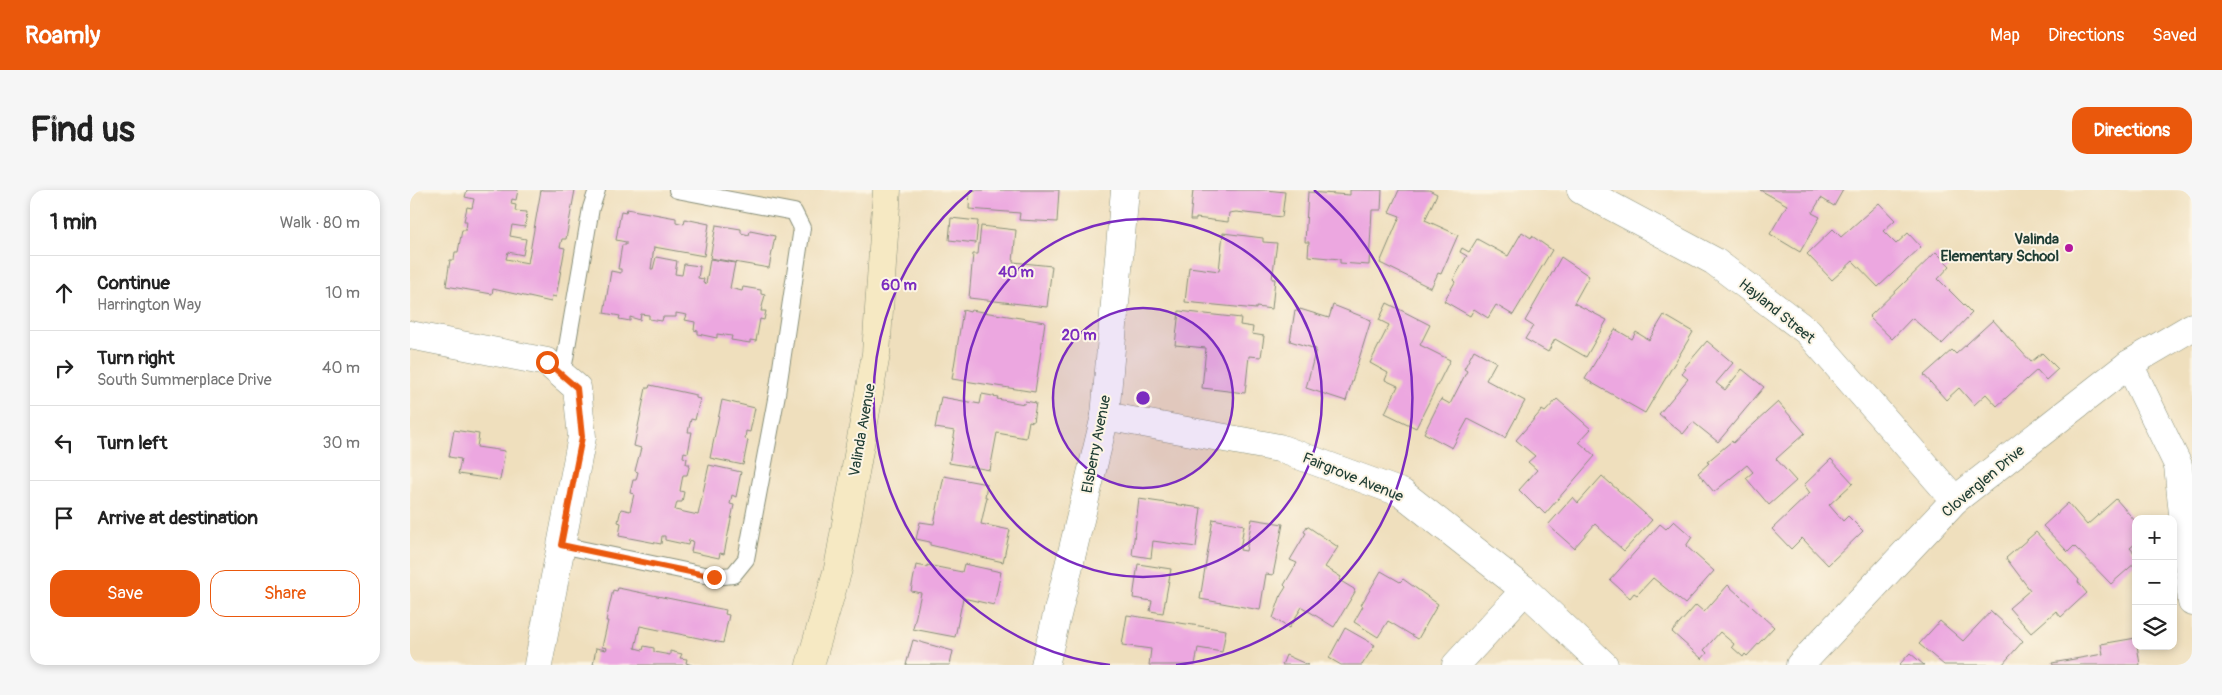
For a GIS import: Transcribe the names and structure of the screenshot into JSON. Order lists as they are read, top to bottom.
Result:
{
  "streets": {
    "main road": ["Valinda Avenue"],
    "street": [
      "Hayland Street",
      "Elsberry Avenue",
      "Fairgrove Avenue",
      "Cloverglen Drive"
    ]
  },
  "crossings": [
    ["Hayland Street", "Cloverglen Drive"],
    ["Elsberry Avenue", "Fairgrove Avenue"]
  ],
  "places": ["Valinda Elementary School"],
  "page": {
    "header": "Roamly",
    "nav": ["Map", "Directions", "Saved"],
    "buttons": [
      "Directions",
      ["Save", "Share"]
    ],
    "title": "Find us",
    "heading": ["1 min", "Walk · 80 m"],
    "list": [
      ["Continue", "Harrington Way", "10 m"],
      ["Turn right", "South Summerplace Drive", "40 m"],
      ["Turn left", "30 m"],
      "Arrive at destination"
    ],
    "map_buttons": ["+", "−"]
  },
  "rings": ["40 m", "60 m", "20 m"]
}
